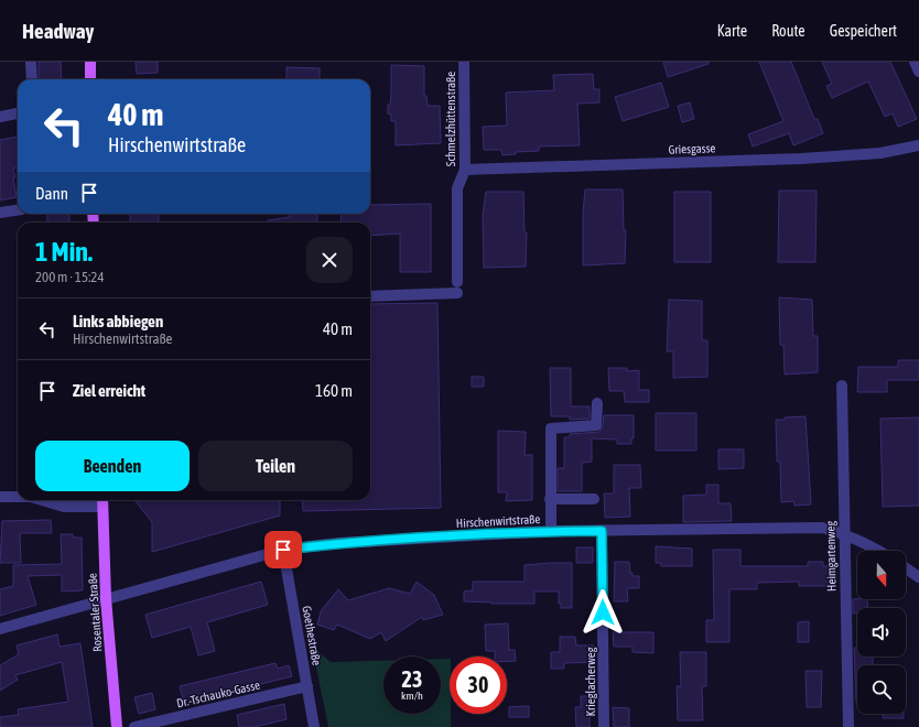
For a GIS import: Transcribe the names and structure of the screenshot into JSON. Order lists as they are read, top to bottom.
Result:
{
  "streets": {
    "main road": ["Rosentaler Straße"],
    "street": [
      "Schmelzhüttenstraße",
      "Griesgasse",
      "Hirschenwirtstraße",
      "Heimgartenweg",
      "Goethestraße",
      "Krieglacherweg",
      "Dr.-Tschauko-Gasse"
    ]
  },
  "crossings": [
    ["Schmelzhüttenstraße", "Griesgasse"],
    ["Hirschenwirtstraße", "Heimgartenweg"],
    ["Hirschenwirtstraße", "Rosentaler Straße"],
    ["Hirschenwirtstraße", "Goethestraße"],
    ["Hirschenwirtstraße", "Krieglacherweg"],
    ["Goethestraße", "Dr.-Tschauko-Gasse"]
  ],
  "north": "bottom",
  "page": {
    "header": "Headway",
    "nav": ["Karte", "Route", "Gespeichert"],
    "turn": ["40 m", "Hirschenwirtstraße"],
    "then": "Dann",
    "heading": ["1 Min.", "200 m · 15:24"],
    "list": [
      {
        "name": "Links abbiegen",
        "note": "Hirschenwirtstraße",
        "value": "40 m"
      },
      {
        "name": "Ziel erreicht",
        "value": "160 m"
      }
    ],
    "buttons": ["Beenden", "Teilen"],
    "speed": "23 km/h",
    "limit": "30"
  }
}
